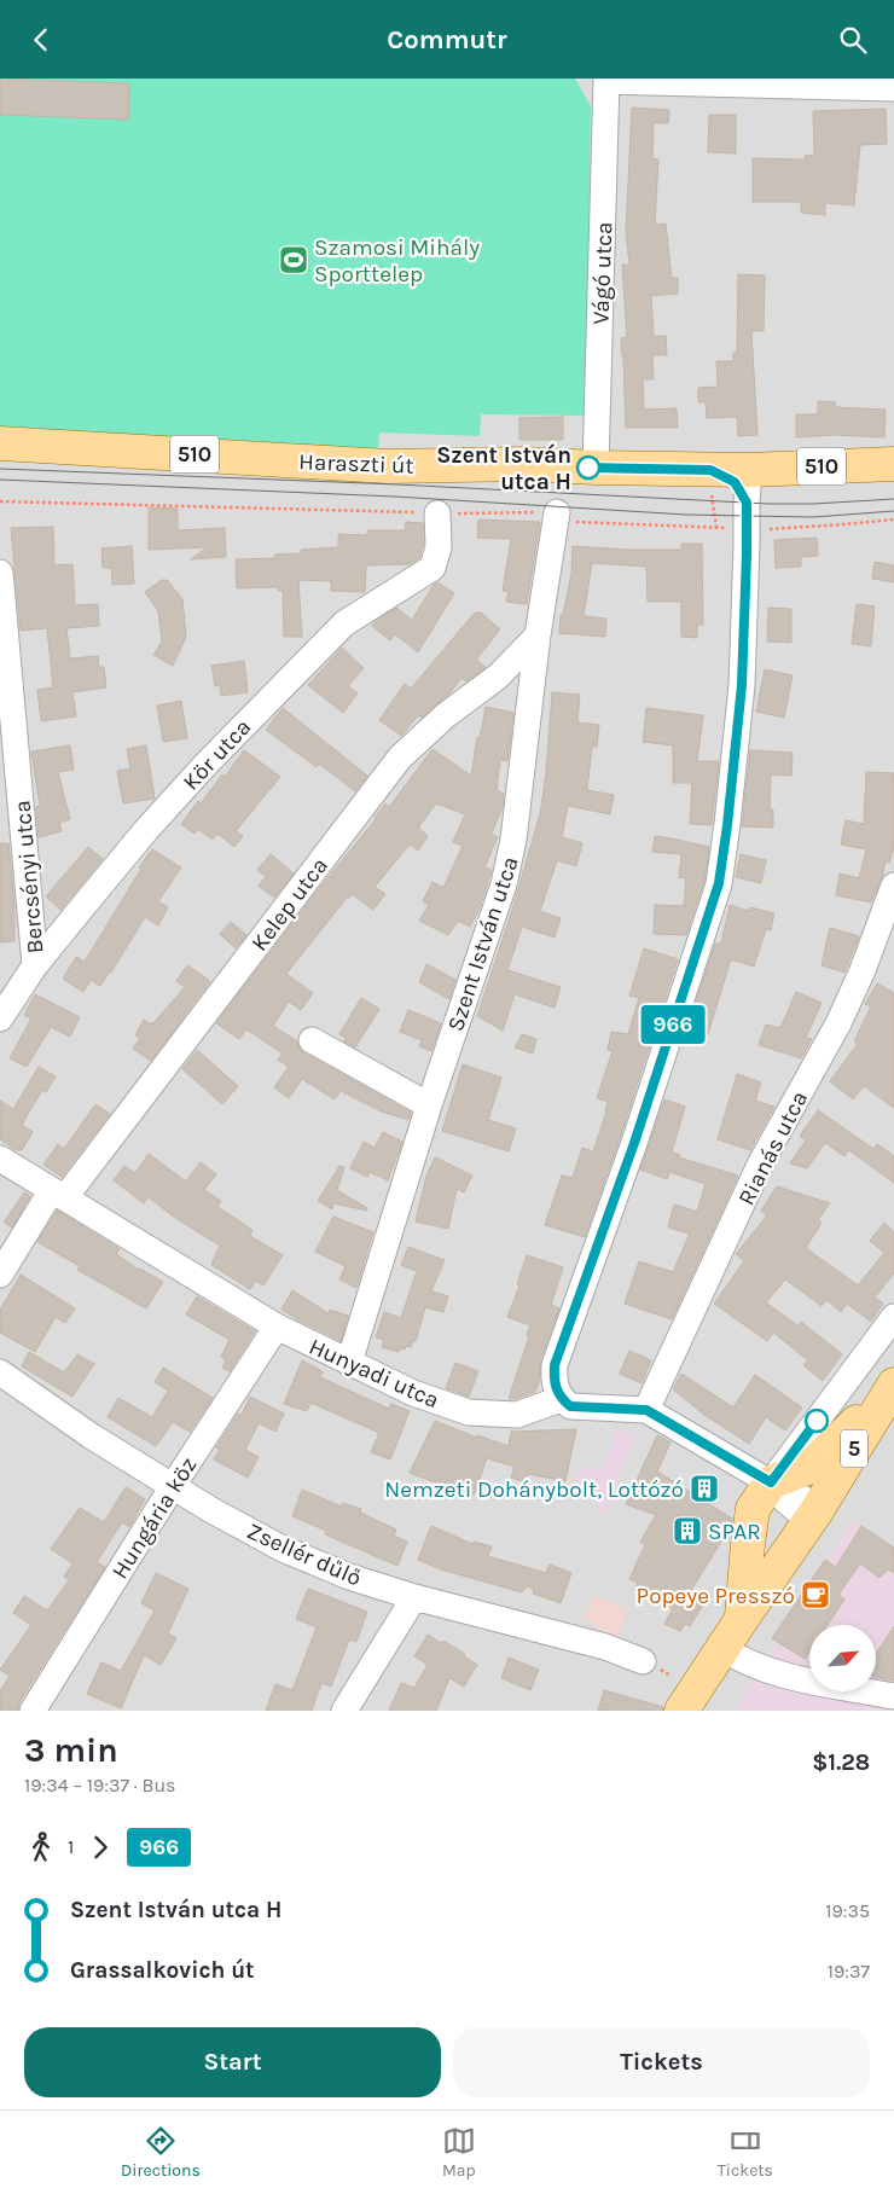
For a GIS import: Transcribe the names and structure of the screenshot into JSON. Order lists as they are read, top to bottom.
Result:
{
  "streets": {
    "main road": ["510", "Haraszti út", "5"],
    "street": [
      "Vágó utca",
      "Kör utca",
      "Bercsényi utca",
      "Kelep utca",
      "Szent István utca",
      "Rianás utca",
      "Hunyadi utca",
      "Hungária köz",
      "Zsellér dűlő"
    ]
  },
  "crossings": [
    ["Vágó utca", "Haraszti út"],
    ["Kör utca", "Bercsényi utca"],
    ["Kelep utca", "Szent István utca"],
    ["Kelep utca", "Hunyadi utca"],
    ["Szent István utca", "Hunyadi utca"],
    ["Hunyadi utca", "Hungária köz"],
    ["Hungária köz", "Zsellér dűlő"]
  ],
  "places": {
    "sports": ["Szamosi Mihály Sporttelep"],
    "other": ["Szent István utca H"],
    "building": ["Nemzeti Dohánybolt, Lottózó", "SPAR"],
    "cafe": ["Popeye Presszó"]
  },
  "lines": ["bus line 966"],
  "north": "top right",
  "page": {
    "header": "Commutr",
    "on_map": "966",
    "heading": ["3 min", "19:34 – 19:37 · Bus", "$1.28"],
    "legs": ["1", "966"],
    "list": [
      {
        "name": "Szent István utca H",
        "value": "19:35"
      },
      {
        "name": "Grassalkovich út",
        "value": "19:37"
      }
    ],
    "buttons": ["Start", "Tickets"],
    "tabs": ["Directions", "Map", "Tickets"]
  }
}
